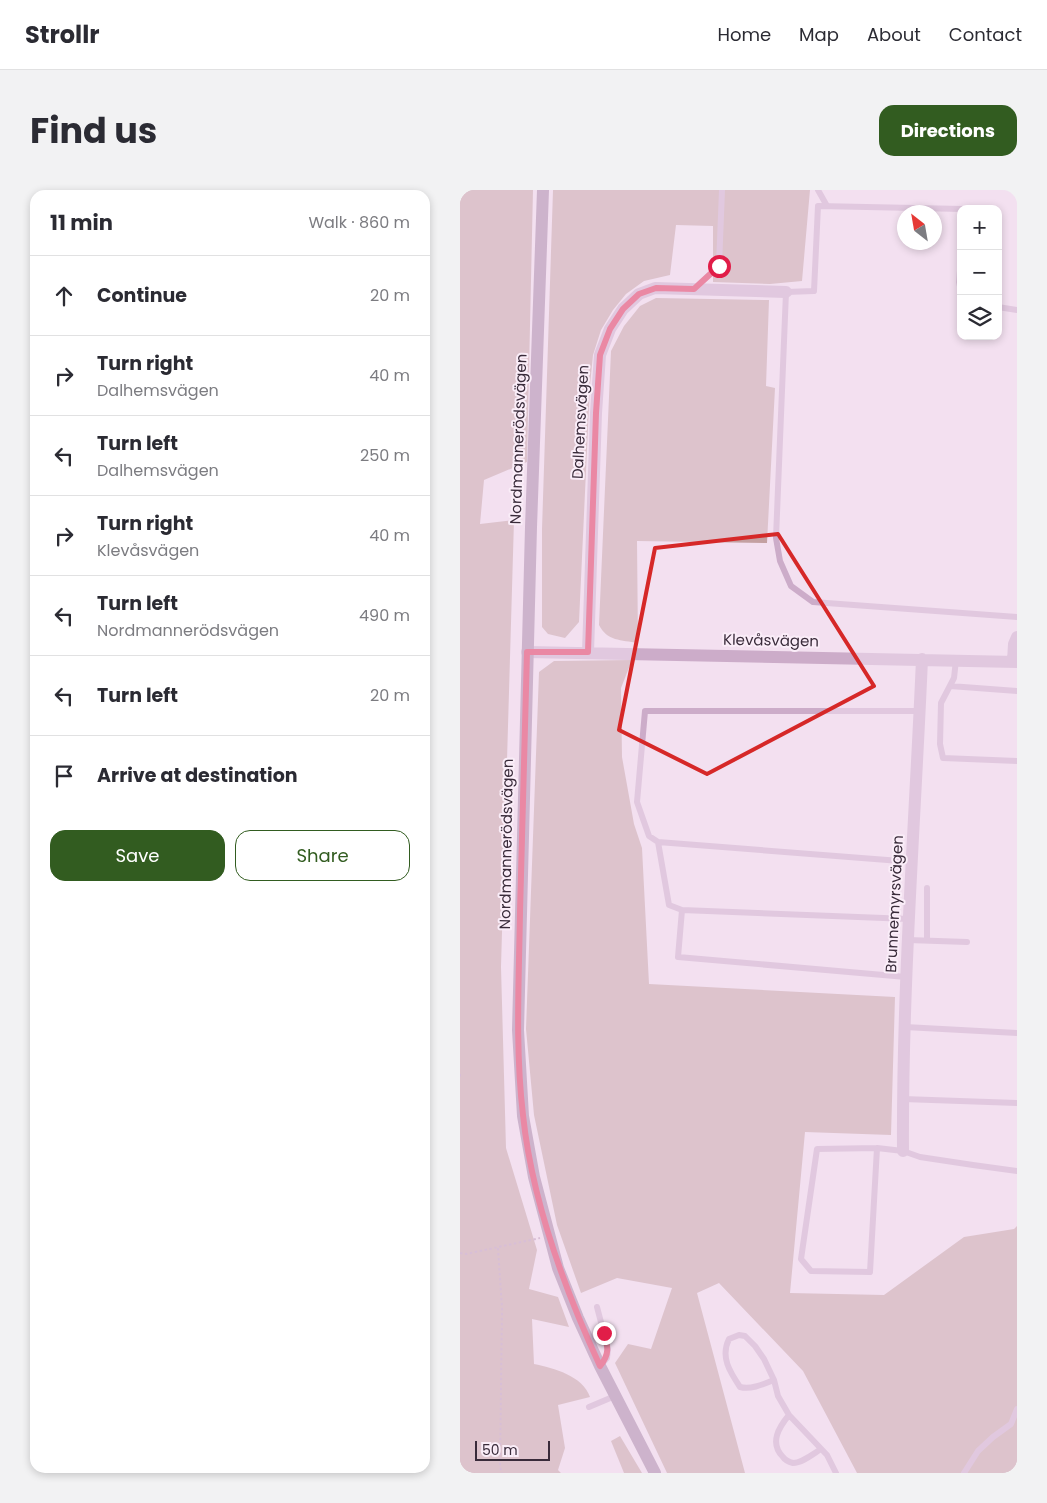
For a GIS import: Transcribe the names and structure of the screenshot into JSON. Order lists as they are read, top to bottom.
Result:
{
  "streets": {
    "main road": ["Nordmannerödsvägen"],
    "street": ["Dalhemsvägen", "Klevåsvägen", "Brunnemyrsvägen"]
  },
  "crossings": [
    ["Dalhemsvägen", "Klevåsvägen"],
    ["Nordmannerödsvägen", "Klevåsvägen"],
    ["Klevåsvägen", "Brunnemyrsvägen"]
  ],
  "scale_bar": "50 m",
  "north": "top left",
  "page": {
    "header": "Strollr",
    "nav": [
      "Home",
      "Map",
      "About",
      "Contact"
    ],
    "title": "Find us",
    "buttons": [
      "Directions",
      ["Save", "Share"]
    ],
    "heading": ["11 min", "Walk · 860 m"],
    "map_buttons": ["+", "−"],
    "list": [
      ["Continue", "20 m"],
      ["Turn right", "Dalhemsvägen", "40 m"],
      ["Turn left", "Dalhemsvägen", "250 m"],
      ["Turn right", "Klevåsvägen", "40 m"],
      ["Turn left", "Nordmannerödsvägen", "490 m"],
      ["Turn left", "20 m"],
      "Arrive at destination"
    ],
    "scale": "50 m"
  }
}
